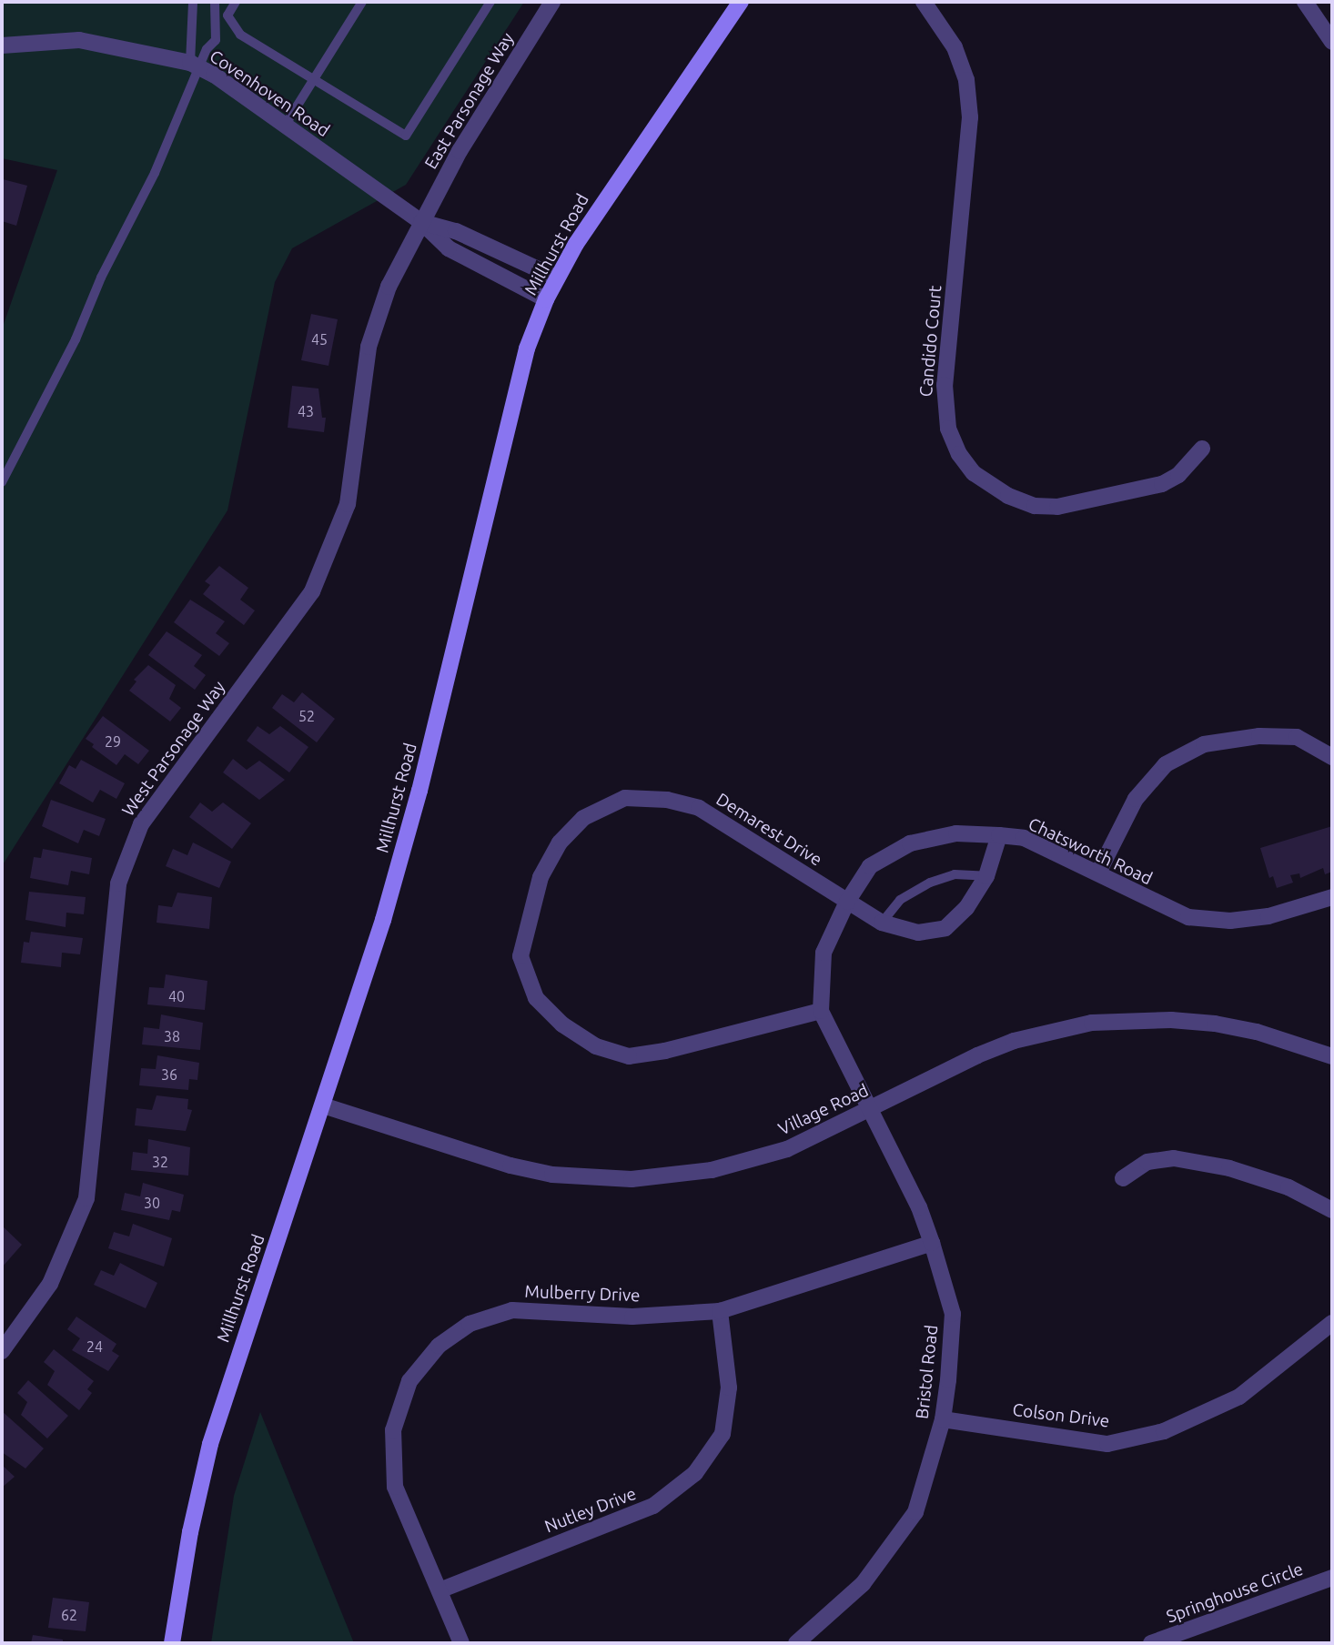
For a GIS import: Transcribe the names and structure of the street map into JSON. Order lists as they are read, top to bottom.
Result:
{
  "streets": {
    "street": [
      "Covenhoven Road",
      "East Parsonage Way",
      "Millhurst Road",
      "Candido Court",
      "West Parsonage Way",
      "Demarest Drive",
      "Chatsworth Road",
      "Village Road",
      "Mulberry Drive",
      "Bristol Road",
      "Colson Drive",
      "Nutley Drive",
      "Springhouse Circle"
    ]
  },
  "crossings": [
    ["Covenhoven Road", "East Parsonage Way"],
    ["Covenhoven Road", "Millhurst Road"],
    ["Covenhoven Road", "West Parsonage Way"],
    ["East Parsonage Way", "West Parsonage Way"],
    ["Millhurst Road", "Village Road"],
    ["Demarest Drive", "Chatsworth Road"],
    ["Chatsworth Road", "Village Road"],
    ["Chatsworth Road", "Bristol Road"],
    ["Village Road", "Bristol Road"],
    ["Mulberry Drive", "Bristol Road"],
    ["Mulberry Drive", "Nutley Drive"],
    ["Bristol Road", "Colson Drive"]
  ],
  "house_numbers": [
    "45",
    "43",
    "52",
    "29",
    "40",
    "38",
    "36",
    "32",
    "30",
    "24",
    "62"
  ]
}
